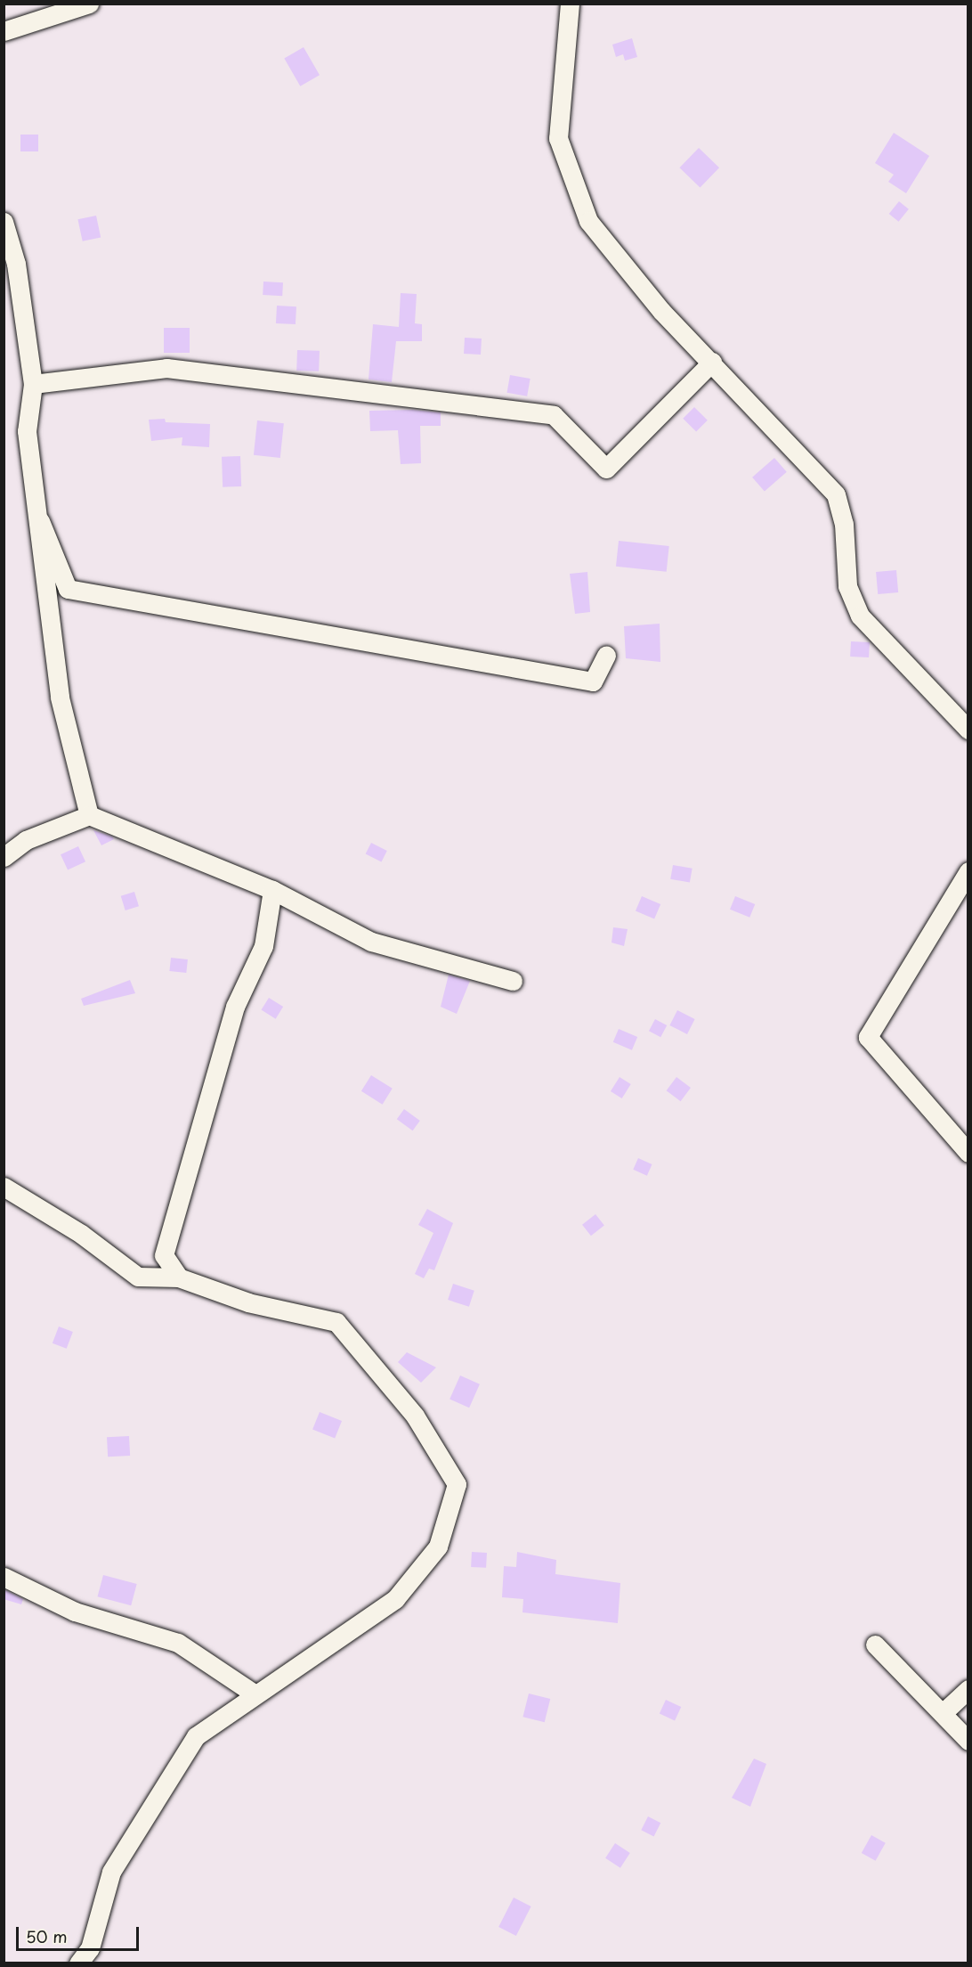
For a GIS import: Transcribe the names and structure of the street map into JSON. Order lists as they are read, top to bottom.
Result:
{
  "scale_bar": "50 m"
}
